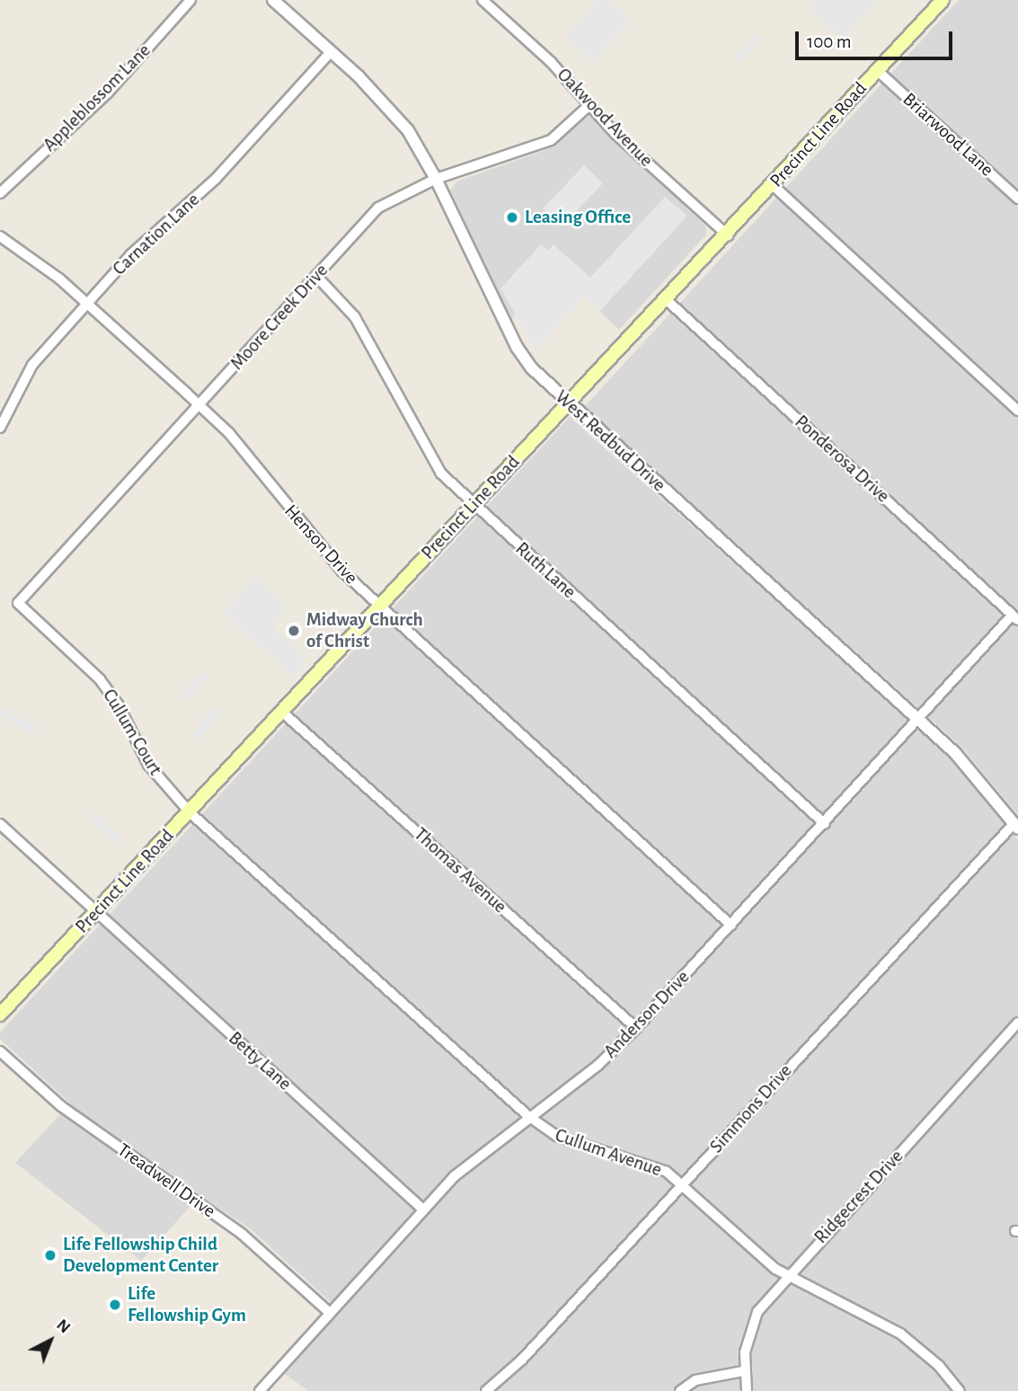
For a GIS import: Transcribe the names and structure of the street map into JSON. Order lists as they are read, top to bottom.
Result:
{
  "streets": {
    "main road": ["Precinct Line Road"],
    "street": [
      "Appleblossom Lane",
      "Oakwood Avenue",
      "Briarwood Lane",
      "Carnation Lane",
      "Moore Creek Drive",
      "West Redbud Drive",
      "Ponderosa Drive",
      "Henson Drive",
      "Ruth Lane",
      "Cullum Court",
      "Thomas Avenue",
      "Anderson Drive",
      "Betty Lane",
      "Simmons Drive",
      "Cullum Avenue",
      "Treadwell Drive",
      "Ridgecrest Drive"
    ]
  },
  "crossings": [
    ["Oakwood Avenue", "Precinct Line Road"],
    ["Oakwood Avenue", "Moore Creek Drive"],
    ["Precinct Line Road", "Briarwood Lane"],
    ["Precinct Line Road", "West Redbud Drive"],
    ["Precinct Line Road", "Ponderosa Drive"],
    ["Precinct Line Road", "Henson Drive"],
    ["Precinct Line Road", "Ruth Lane"],
    ["Precinct Line Road", "Cullum Court"],
    ["Precinct Line Road", "Thomas Avenue"],
    ["Precinct Line Road", "Betty Lane"],
    ["Precinct Line Road", "Cullum Avenue"],
    ["Carnation Lane", "West Redbud Drive"],
    ["Carnation Lane", "Henson Drive"],
    ["Moore Creek Drive", "West Redbud Drive"],
    ["Moore Creek Drive", "Henson Drive"],
    ["Moore Creek Drive", "Ruth Lane"],
    ["Moore Creek Drive", "Cullum Court"],
    ["West Redbud Drive", "Anderson Drive"],
    ["West Redbud Drive", "Simmons Drive"],
    ["Ponderosa Drive", "Anderson Drive"],
    ["Henson Drive", "Anderson Drive"],
    ["Ruth Lane", "Anderson Drive"],
    ["Cullum Court", "Cullum Avenue"],
    ["Thomas Avenue", "Anderson Drive"],
    ["Anderson Drive", "Betty Lane"],
    ["Anderson Drive", "Cullum Avenue"],
    ["Anderson Drive", "Treadwell Drive"],
    ["Simmons Drive", "Cullum Avenue"],
    ["Cullum Avenue", "Ridgecrest Drive"]
  ],
  "places": [
    "Leasing Office",
    "Midway Church of Christ",
    "Life Fellowship Child Development Center",
    "Life Fellowship Gym"
  ],
  "scale_bar": "100 m",
  "north": "top right"
}
